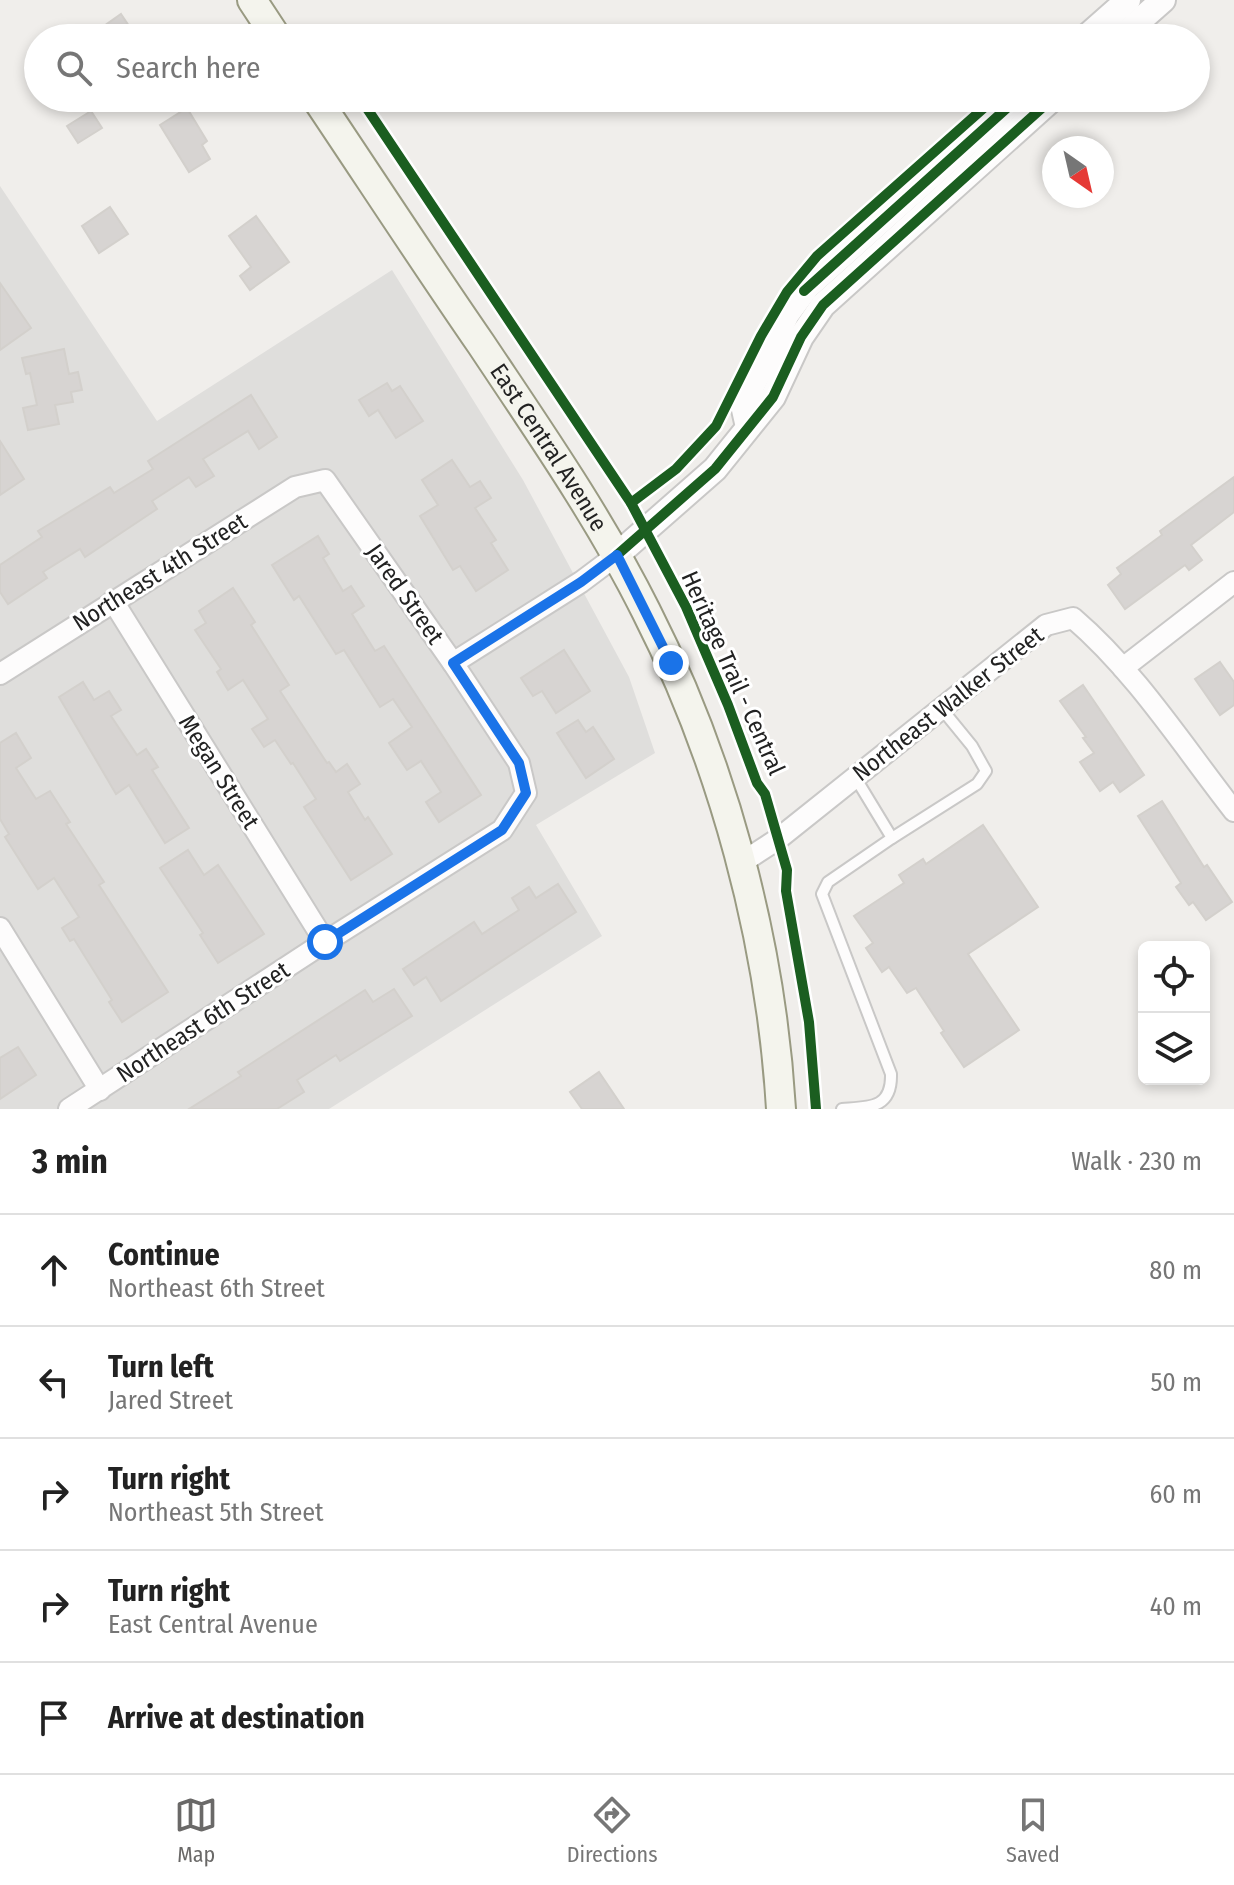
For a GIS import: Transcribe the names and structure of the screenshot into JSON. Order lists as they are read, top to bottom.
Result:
{
  "streets": {
    "main road": ["East Central Avenue"],
    "street": [
      "Northeast 4th Street",
      "Jared Street",
      "Northeast Walker Street",
      "Megan Street",
      "Northeast 6th Street"
    ],
    "cycle path": ["Heritage Trail - Central"]
  },
  "crossings": [
    ["East Central Avenue", "Northeast Walker Street"],
    ["Northeast 4th Street", "Jared Street"],
    ["Northeast 4th Street", "Megan Street"],
    ["Jared Street", "Northeast 6th Street"],
    ["Megan Street", "Northeast 6th Street"]
  ],
  "north": "bottom right",
  "page": {
    "search": "Search here",
    "heading": ["3 min", "Walk · 230 m"],
    "list": [
      ["Continue", "Northeast 6th Street", "80 m"],
      ["Turn left", "Jared Street", "50 m"],
      ["Turn right", "Northeast 5th Street", "60 m"],
      ["Turn right", "East Central Avenue", "40 m"],
      "Arrive at destination"
    ],
    "nav": ["Map", "Directions", "Saved"]
  }
}
